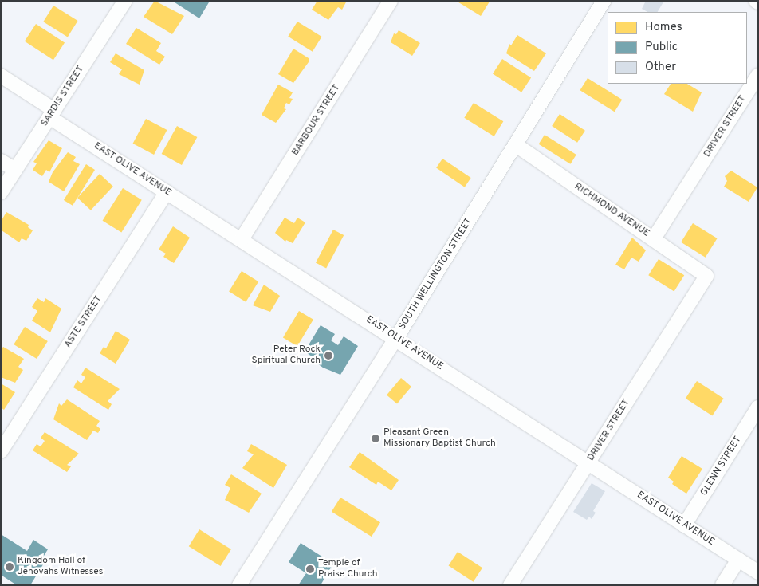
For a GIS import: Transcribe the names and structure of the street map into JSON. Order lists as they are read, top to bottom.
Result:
{
  "streets": {
    "street": [
      "SARDIS STREET",
      "BARBOUR STREET",
      "DRIVER STREET",
      "EAST OLIVE AVENUE",
      "RICHMOND AVENUE",
      "SOUTH WELLINGTON STREET",
      "ASTE STREET",
      "GLENN STREET"
    ]
  },
  "crossings": [
    ["SARDIS STREET", "EAST OLIVE AVENUE"],
    ["BARBOUR STREET", "EAST OLIVE AVENUE"],
    ["DRIVER STREET", "EAST OLIVE AVENUE"],
    ["DRIVER STREET", "RICHMOND AVENUE"],
    ["EAST OLIVE AVENUE", "SOUTH WELLINGTON STREET"],
    ["EAST OLIVE AVENUE", "ASTE STREET"],
    ["EAST OLIVE AVENUE", "GLENN STREET"],
    ["RICHMOND AVENUE", "SOUTH WELLINGTON STREET"]
  ],
  "places": [
    "Peter Rock Spiritual Church",
    "Pleasant Green Missionary Baptist Church",
    "Kingdom Hall of Jehovahs Witnesses",
    "Temple of Praise Church"
  ],
  "legend": ["Homes", "Public", "Other"]
}
